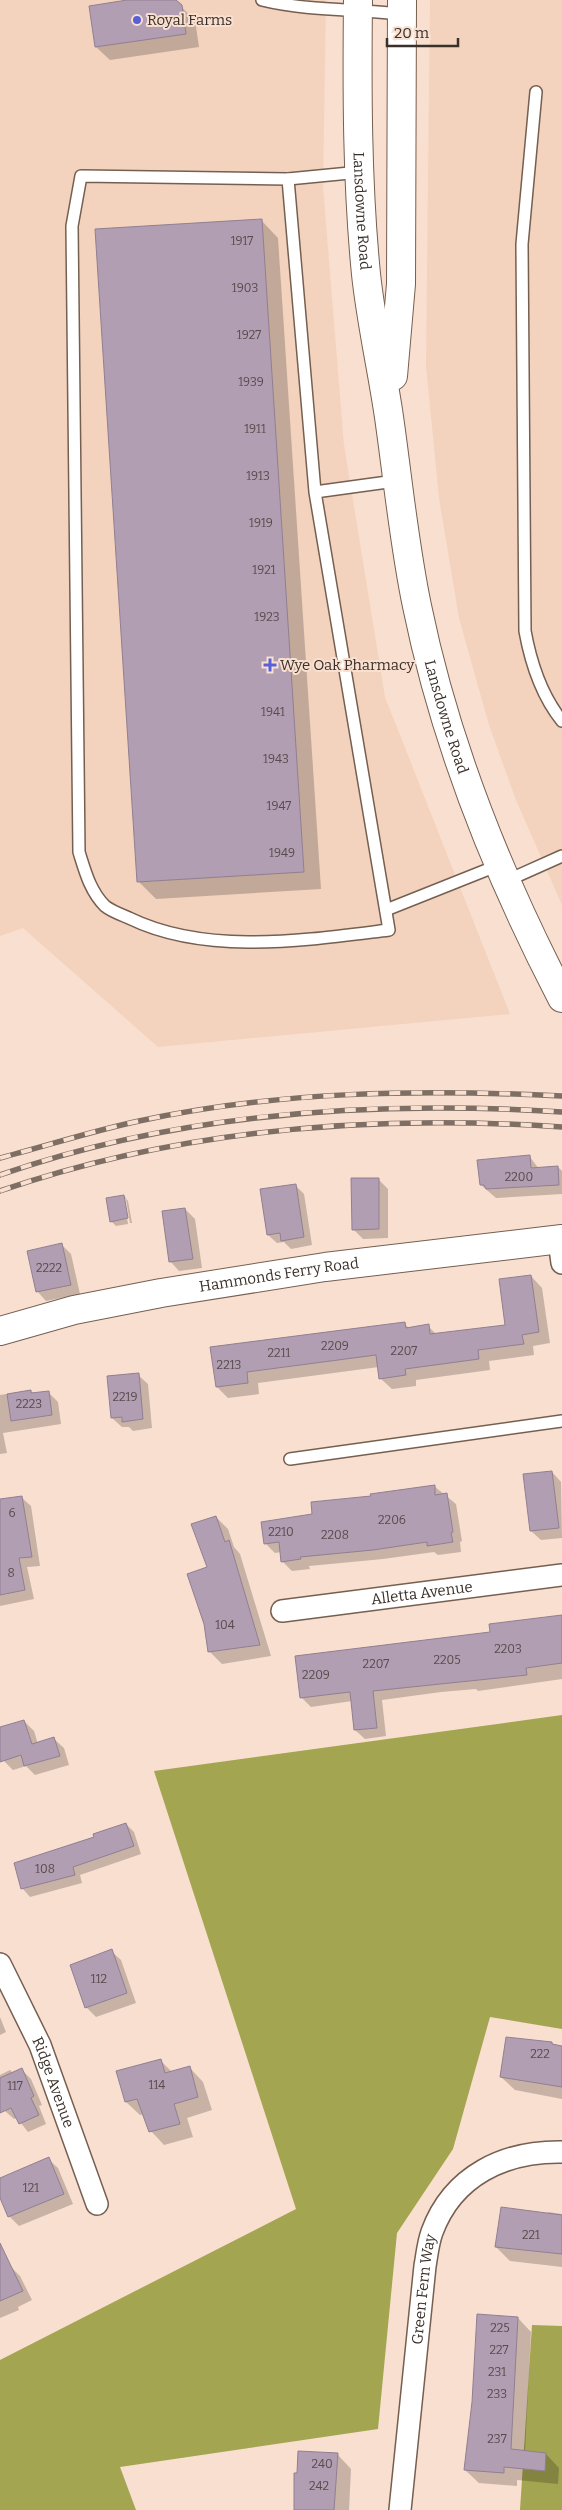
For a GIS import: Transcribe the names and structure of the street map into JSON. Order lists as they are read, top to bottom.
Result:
{
  "streets": {
    "street": [
      "Lansdowne Road",
      "Hammonds Ferry Road",
      "Alletta Avenue",
      "Ridge Avenue",
      "Green Fern Way"
    ]
  },
  "places": {
    "other": ["Royal Farms"],
    "health": ["Wye Oak Pharmacy"]
  },
  "house_numbers": [
    "1917",
    "1903",
    "1927",
    "1939",
    "1911",
    "1913",
    "1919",
    "1921",
    "1923",
    "1941",
    "1943",
    "1947",
    "1949",
    "2200",
    "2222",
    "2209",
    "2207",
    "2211",
    "2213",
    "2219",
    "2223",
    "6",
    "2206",
    "2210",
    "2208",
    "8",
    "104",
    "2203",
    "2205",
    "2207",
    "2209",
    "108",
    "112",
    "222",
    "114",
    "117",
    "121",
    "221",
    "225",
    "227",
    "231",
    "233",
    "237",
    "240",
    "242"
  ],
  "scale_bar": "20 m"
}
